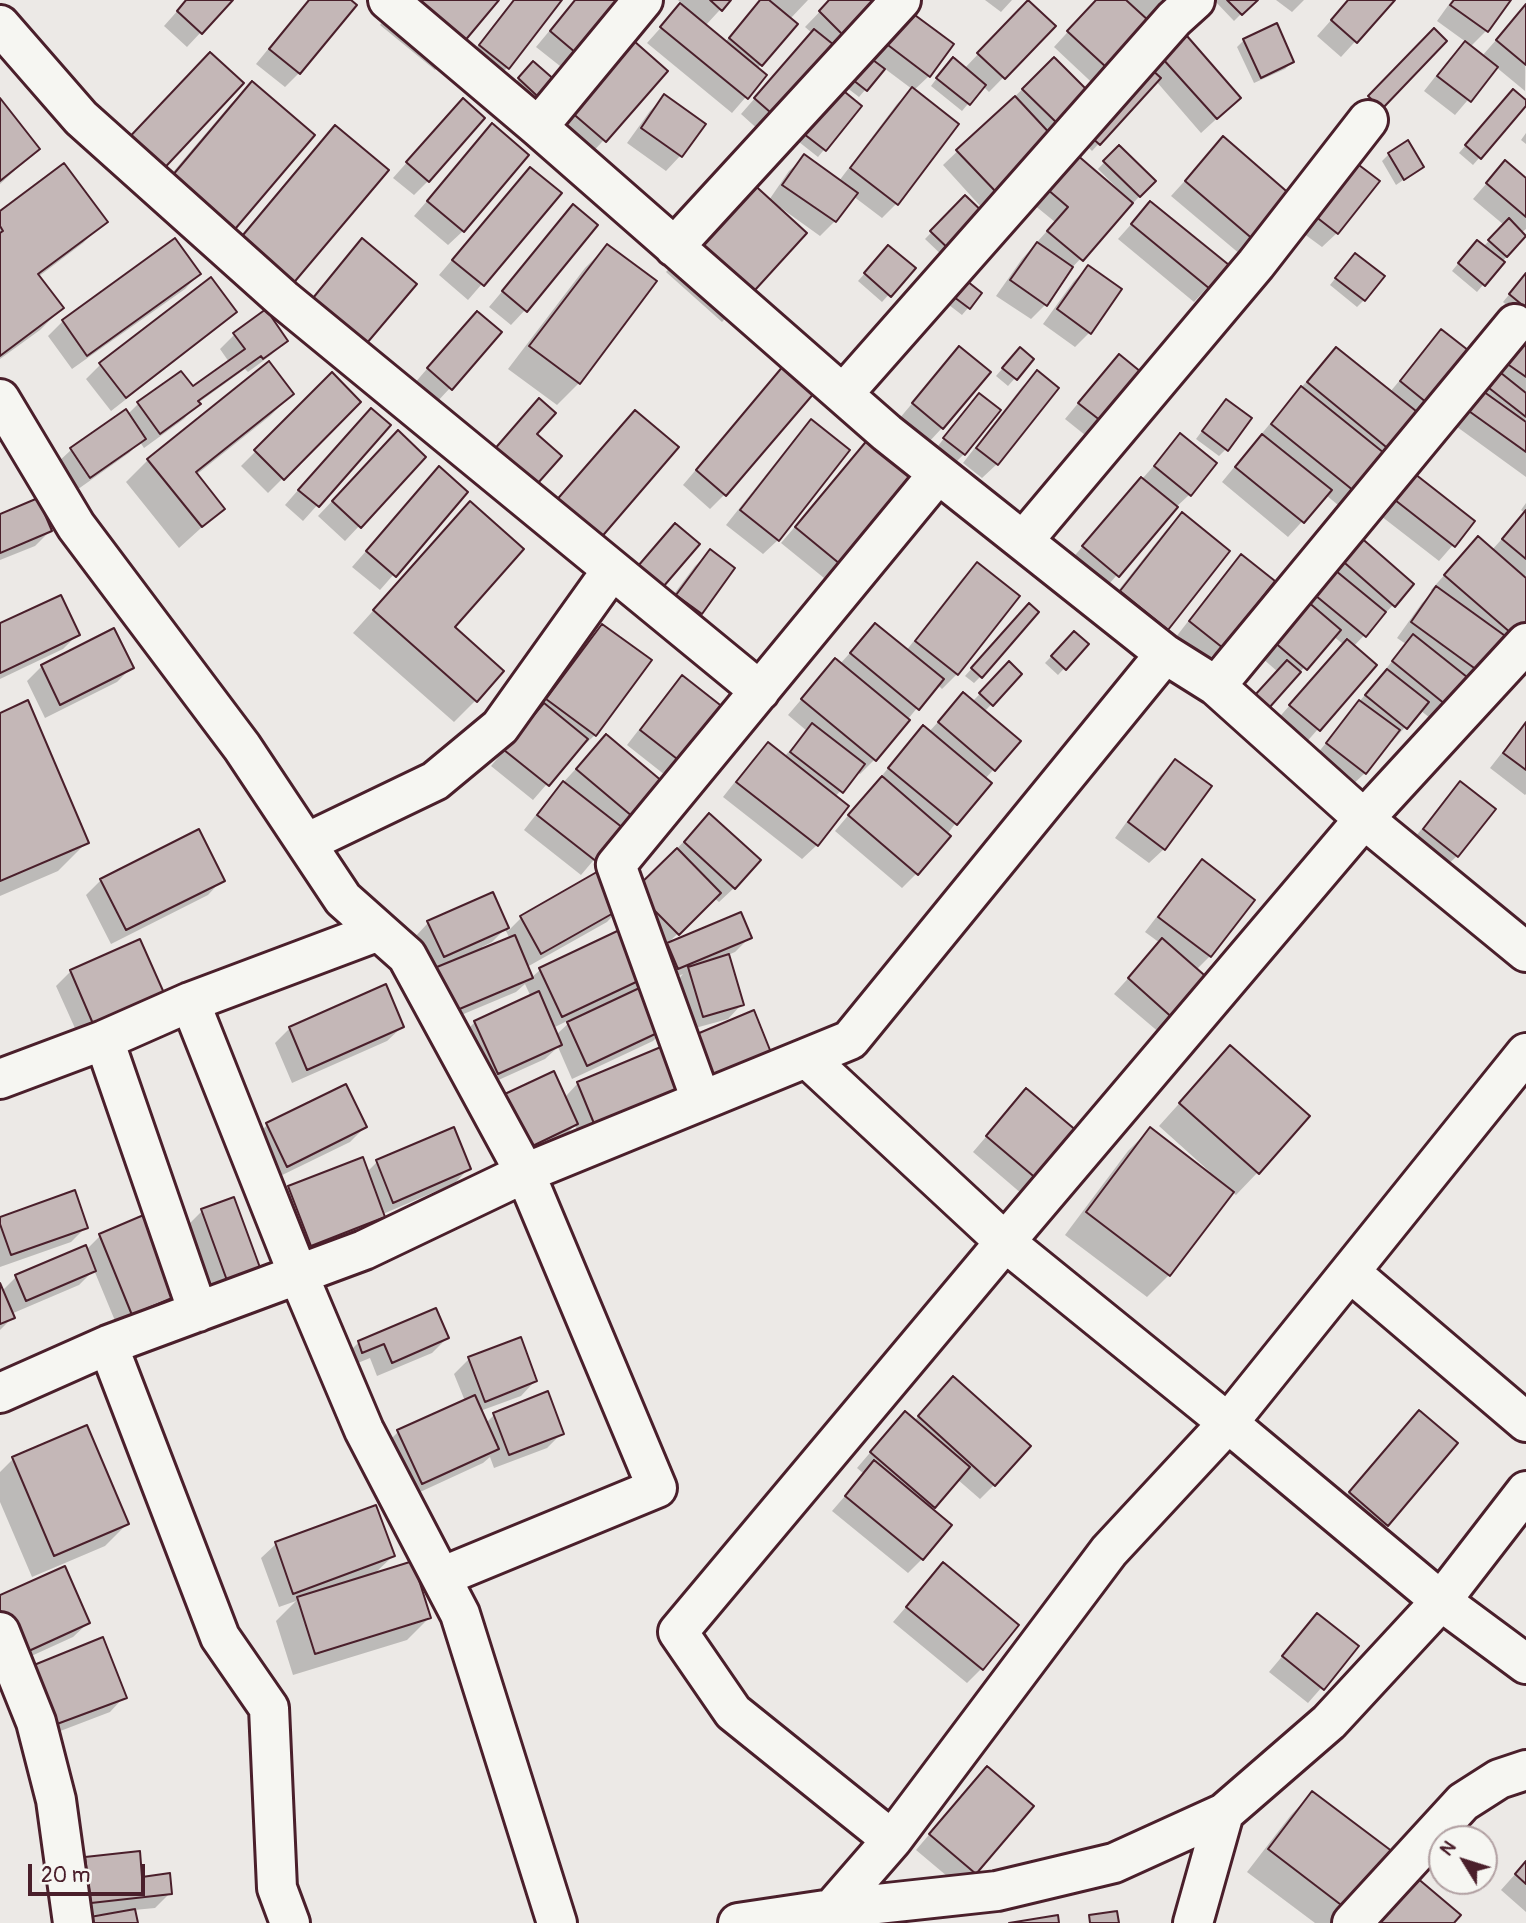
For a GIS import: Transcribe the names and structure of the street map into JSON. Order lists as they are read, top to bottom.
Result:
{
  "scale_bar": "20 m",
  "north": "top left"
}
